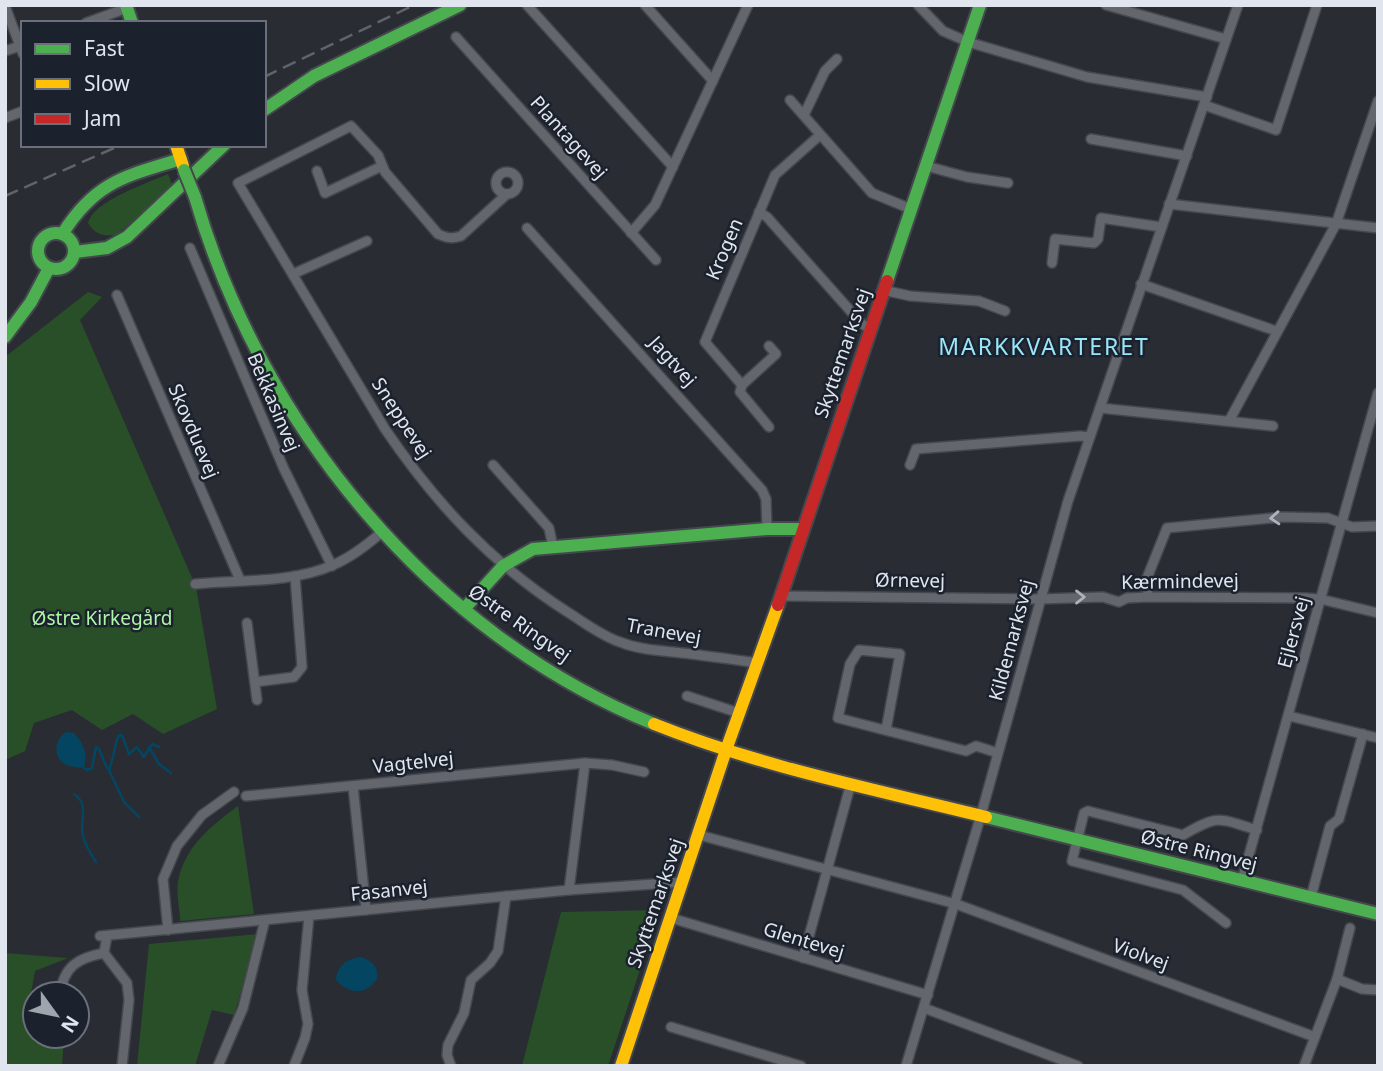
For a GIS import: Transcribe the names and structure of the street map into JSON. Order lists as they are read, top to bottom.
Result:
{
  "streets": {
    "street": [
      "Plantagevej",
      "Krogen",
      "Skyttemarksvej",
      "Jagtvej",
      "Bekkasinvej",
      "Sneppevej",
      "Skovduevej",
      "Ørnevej",
      "Kærmindevej",
      "Østre Ringvej",
      "Tranevej",
      "Ejlersvej",
      "Kildemarksvej",
      "Vagtelvej",
      "Fasanvej",
      "Glentevej",
      "Violvej"
    ]
  },
  "crossings": [
    ["Skyttemarksvej", "Ørnevej"],
    ["Skyttemarksvej", "Østre Ringvej"],
    ["Skyttemarksvej", "Tranevej"],
    ["Skyttemarksvej", "Fasanvej"],
    ["Skyttemarksvej", "Glentevej"],
    ["Skyttemarksvej", "Violvej"],
    ["Sneppevej", "Tranevej"],
    ["Ørnevej", "Kærmindevej"],
    ["Ørnevej", "Kildemarksvej"],
    ["Kærmindevej", "Ejlersvej"],
    ["Kærmindevej", "Kildemarksvej"],
    ["Østre Ringvej", "Ejlersvej"],
    ["Østre Ringvej", "Kildemarksvej"],
    ["Kildemarksvej", "Glentevej"],
    ["Kildemarksvej", "Violvej"]
  ],
  "districts": ["MARKKVARTERET"],
  "parks": ["Østre Kirkegård"],
  "legend": ["Fast", "Slow", "Jam"],
  "north": "bottom right"
}
